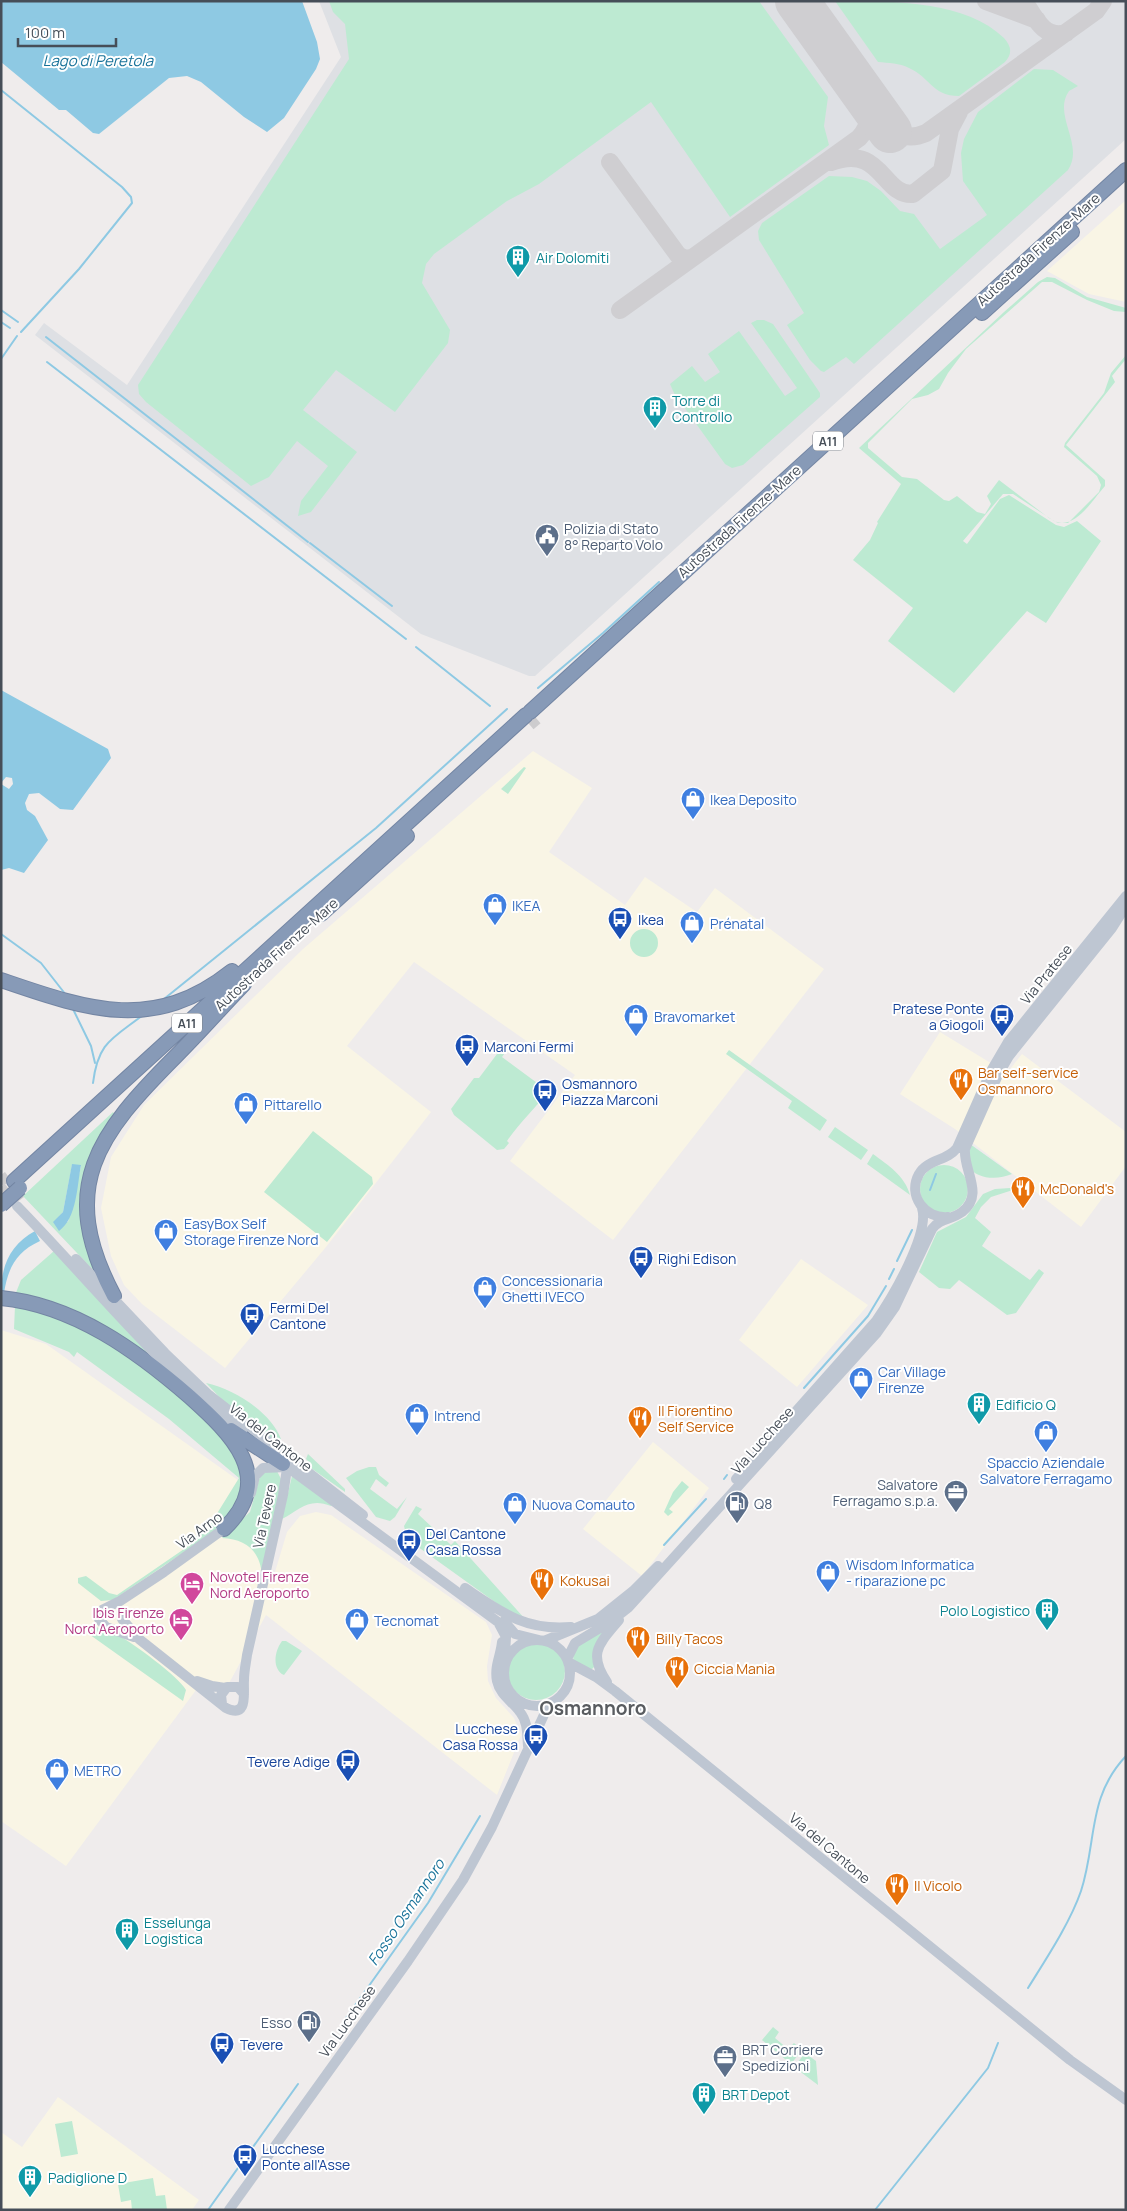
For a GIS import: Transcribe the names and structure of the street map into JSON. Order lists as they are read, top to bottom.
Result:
{
  "streets": {
    "highway": ["Autostrada Firenze-Mare", "A11"],
    "main road": [
      "Via Pratese",
      "Via del Cantone",
      "Via Lucchese",
      "Via Tevere",
      "Via Arno"
    ]
  },
  "crossings": [
    ["Autostrada Firenze-Mare", "Via del Cantone"],
    ["Via Pratese", "Via Lucchese"],
    ["Via del Cantone", "Via Lucchese"],
    ["Via del Cantone", "Via Tevere"],
    ["Via del Cantone", "Via Arno"],
    ["Via Tevere", "Via Arno"]
  ],
  "districts": ["Osmannoro"],
  "water": ["Lago di Peretola", "Fosso Osmannoro"],
  "places": {
    "building": [
      "Air Dolomiti",
      "Torre di Controllo",
      "Edificio Q",
      "Polo Logistico",
      "Esselunga Logistica",
      "BRT Depot",
      "Padiglione D"
    ],
    "public building": ["Polizia di Stato 8° Reparto Volo"],
    "shop": [
      "Ikea Deposito",
      "IKEA",
      "Prénatal",
      "Bravomarket",
      "Pittarello",
      "EasyBox Self Storage Firenze Nord",
      "Concessionaria Ghetti IVECO",
      "Car Village Firenze",
      "Intrend",
      "Spaccio Aziendale Salvatore Ferragamo",
      "Nuova Comauto",
      "Wisdom Informatica - riparazione pc",
      "Tecnomat",
      "METRO"
    ],
    "bus stop": [
      "Ikea",
      "Pratese Ponte a Giogoli",
      "Marconi Fermi",
      "Osmannoro Piazza Marconi",
      "Righi Edison",
      "Fermi Del Cantone",
      "Del Cantone Casa Rossa",
      "Lucchese Casa Rossa",
      "Tevere Adige",
      "Tevere",
      "Lucchese Ponte all'Asse"
    ],
    "restaurant": [
      "Bar self-service Osmannoro",
      "McDonald's",
      "Il Fiorentino Self Service",
      "Kokusai",
      "Billy Tacos",
      "Ciccia Mania",
      "Il Vicolo"
    ],
    "office": ["Salvatore Ferragamo s.p.a.", "BRT Corriere Spedizioni"],
    "fuel station": ["Q8", "Esso"],
    "hotel": ["Novotel Firenze Nord Aeroporto", "Ibis Firenze Nord Aeroporto"]
  },
  "scale_bar": "100 m"
}
